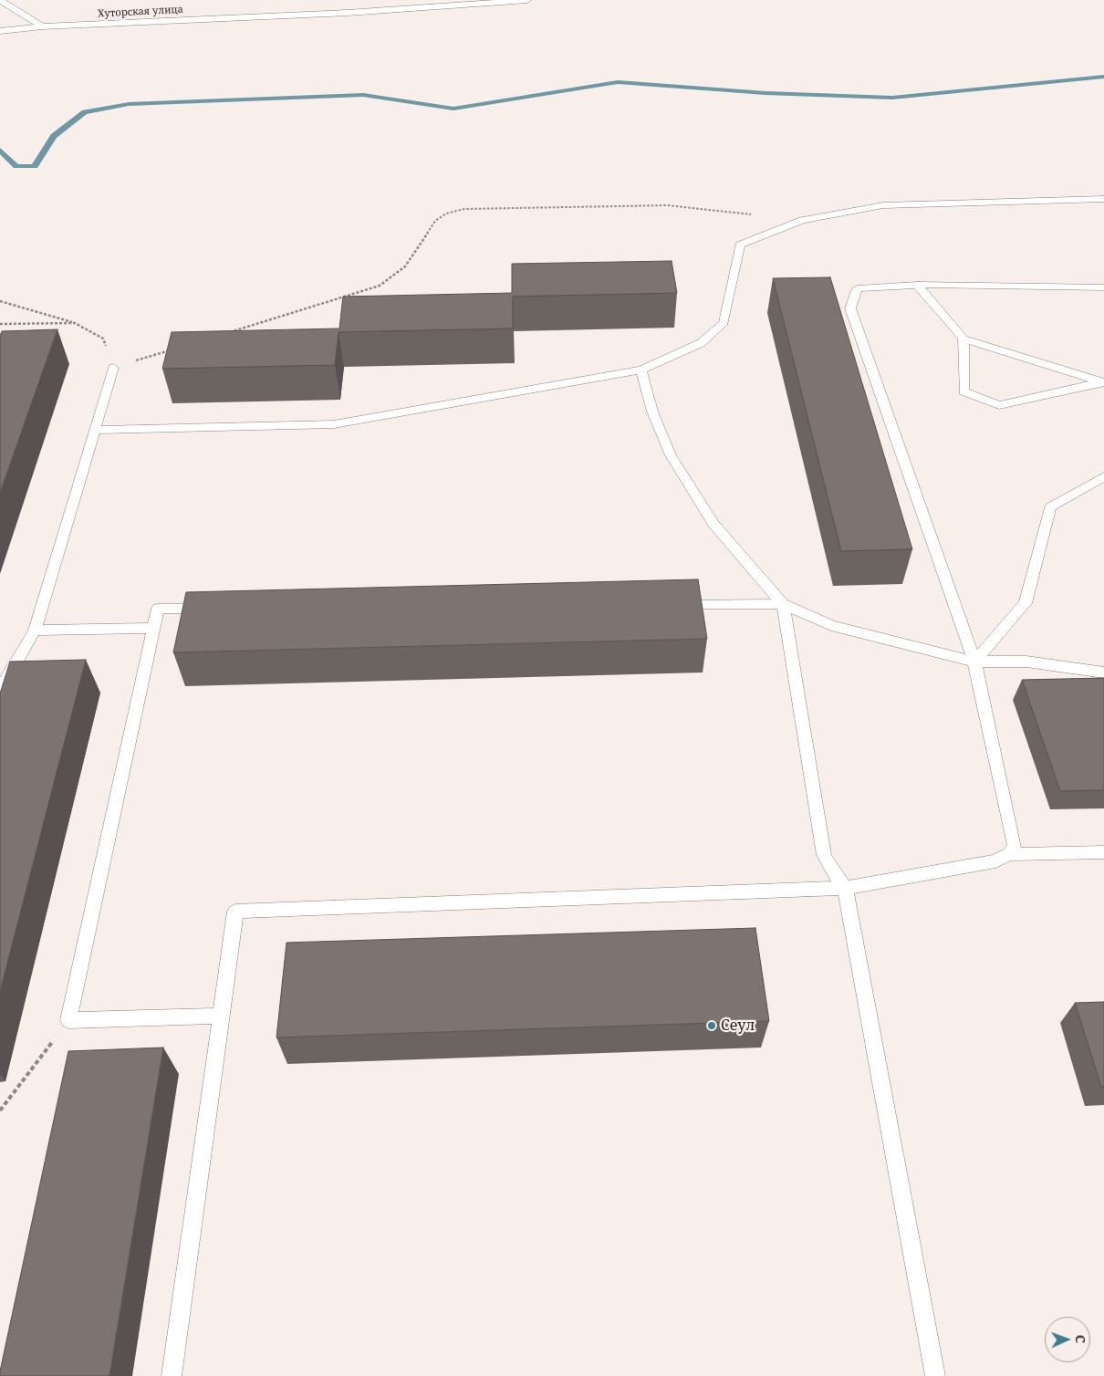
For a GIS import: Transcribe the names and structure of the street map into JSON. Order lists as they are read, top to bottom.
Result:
{
  "streets": {
    "lane": ["Хуторская улица"]
  },
  "places": ["Сеул"],
  "north": "right"
}
